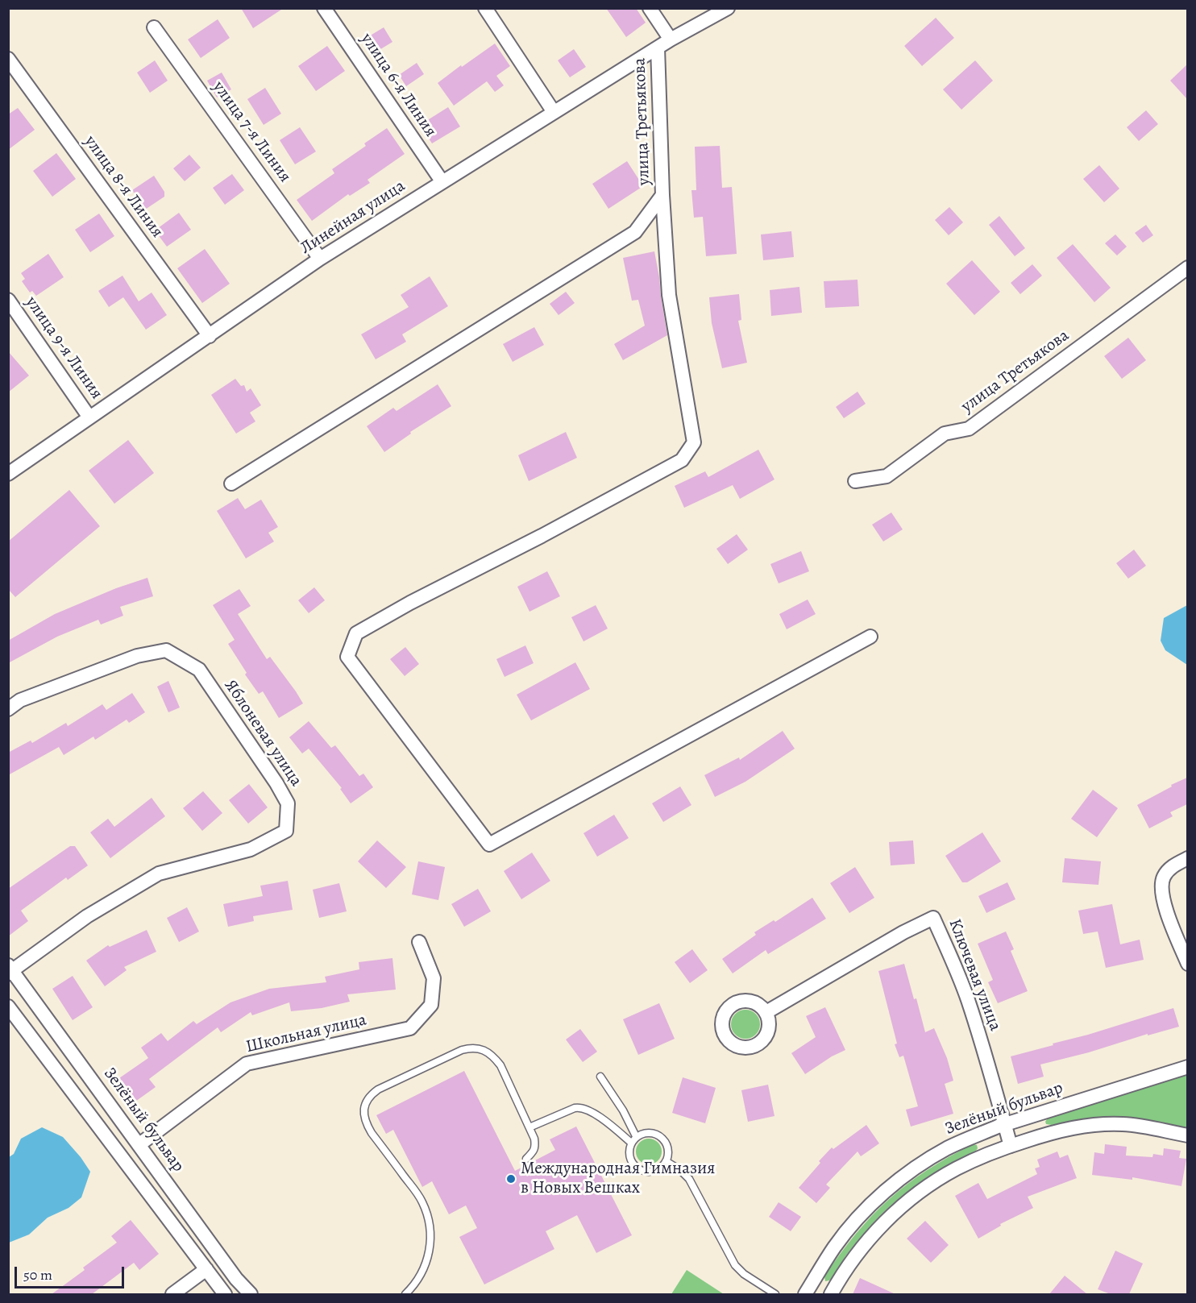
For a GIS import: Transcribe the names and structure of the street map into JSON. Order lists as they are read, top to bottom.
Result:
{
  "streets": {
    "street": [
      "улица 6-я Линия",
      "улица Третьякова",
      "улица 7-я Линия",
      "улица 8-я Линия",
      "Линейная улица",
      "улица 9-я Линия",
      "Яблоневая улица",
      "Ключевая улица",
      "Школьная улица",
      "Зелёный бульвар"
    ]
  },
  "crossings": [
    ["улица 6-я Линия", "Линейная улица"],
    ["улица Третьякова", "Линейная улица"],
    ["улица 7-я Линия", "Линейная улица"],
    ["улица 8-я Линия", "Линейная улица"],
    ["Линейная улица", "улица 9-я Линия"],
    ["Яблоневая улица", "Зелёный бульвар"],
    ["Ключевая улица", "Зелёный бульвар"],
    ["Школьная улица", "Зелёный бульвар"]
  ],
  "places": ["Международная Гимназия в Новых Вешках"],
  "scale_bar": "50 m"
}
